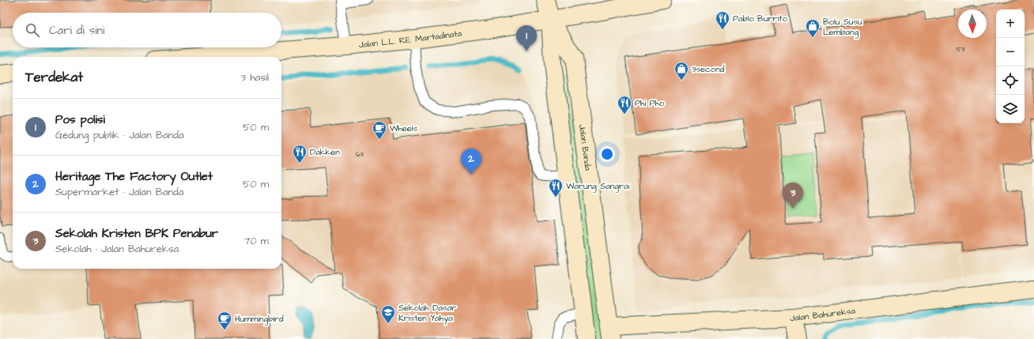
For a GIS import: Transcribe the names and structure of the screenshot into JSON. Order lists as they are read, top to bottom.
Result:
{
  "streets": {
    "street": ["Jalan L.L. RE. Martadinata", "Jalan Banda", "Jalan Bahureksa"]
  },
  "crossings": [
    ["Jalan L.L. RE. Martadinata", "Jalan Banda"],
    ["Jalan Banda", "Jalan Bahureksa"]
  ],
  "places": {
    "restaurant": [
      "Pablo Burrito",
      "Phi Pho",
      "Dakken",
      "Warung Sangrai"
    ],
    "shop": ["Bolu Susu Lembang", "3second"],
    "cafe": ["Wheels", "Hummingbird"],
    "school or university": ["Sekolah Dasar Kristen Yahya"]
  },
  "house_numbers": ["53", "63"],
  "north": "bottom",
  "page": {
    "map_buttons": ["+", "−"],
    "search": "Cari di sini",
    "pins": ["1", "2", "3"],
    "heading": ["Terdekat", "3 hasil"],
    "list": [
      {
        "mark": "1",
        "name": "Pos polisi",
        "note": "Gedung publik · Jalan Banda",
        "value": "50 m"
      },
      {
        "mark": "2",
        "name": "Heritage The Factory Outlet",
        "note": "Supermarket · Jalan Banda",
        "value": "50 m"
      },
      {
        "mark": "3",
        "name": "Sekolah Kristen BPK Penabur",
        "note": "Sekolah · Jalan Bahureksa",
        "value": "70 m"
      }
    ]
  }
}
